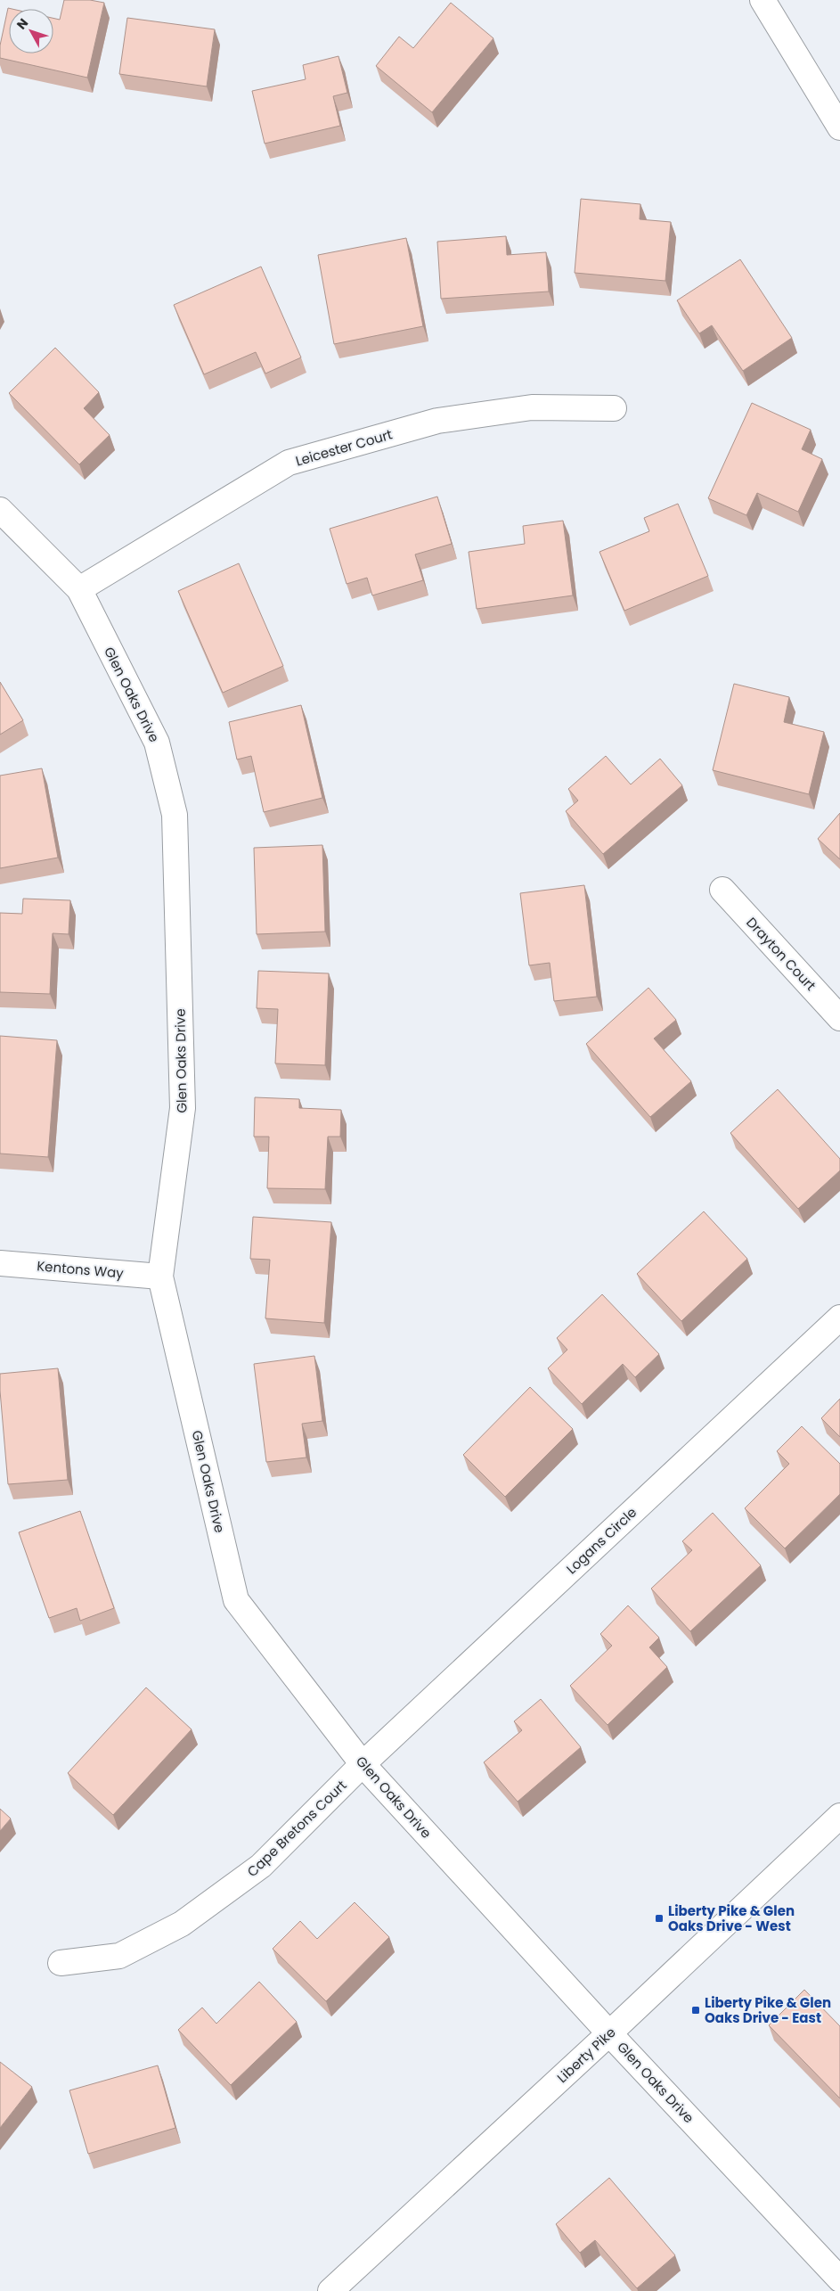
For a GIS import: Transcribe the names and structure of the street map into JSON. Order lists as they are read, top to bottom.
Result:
{
  "streets": {
    "street": [
      "Leicester Court",
      "Glen Oaks Drive",
      "Drayton Court",
      "Kentons Way",
      "Logans Circle",
      "Cape Bretons Court",
      "Liberty Pike"
    ]
  },
  "crossings": [
    ["Leicester Court", "Glen Oaks Drive"],
    ["Glen Oaks Drive", "Kentons Way"],
    ["Glen Oaks Drive", "Logans Circle"],
    ["Glen Oaks Drive", "Cape Bretons Court"],
    ["Glen Oaks Drive", "Liberty Pike"],
    ["Logans Circle", "Cape Bretons Court"]
  ],
  "places": {
    "transit": ["Liberty Pike & Glen Oaks Drive - West", "Liberty Pike & Glen Oaks Drive - East"]
  },
  "north": "top left"
}
